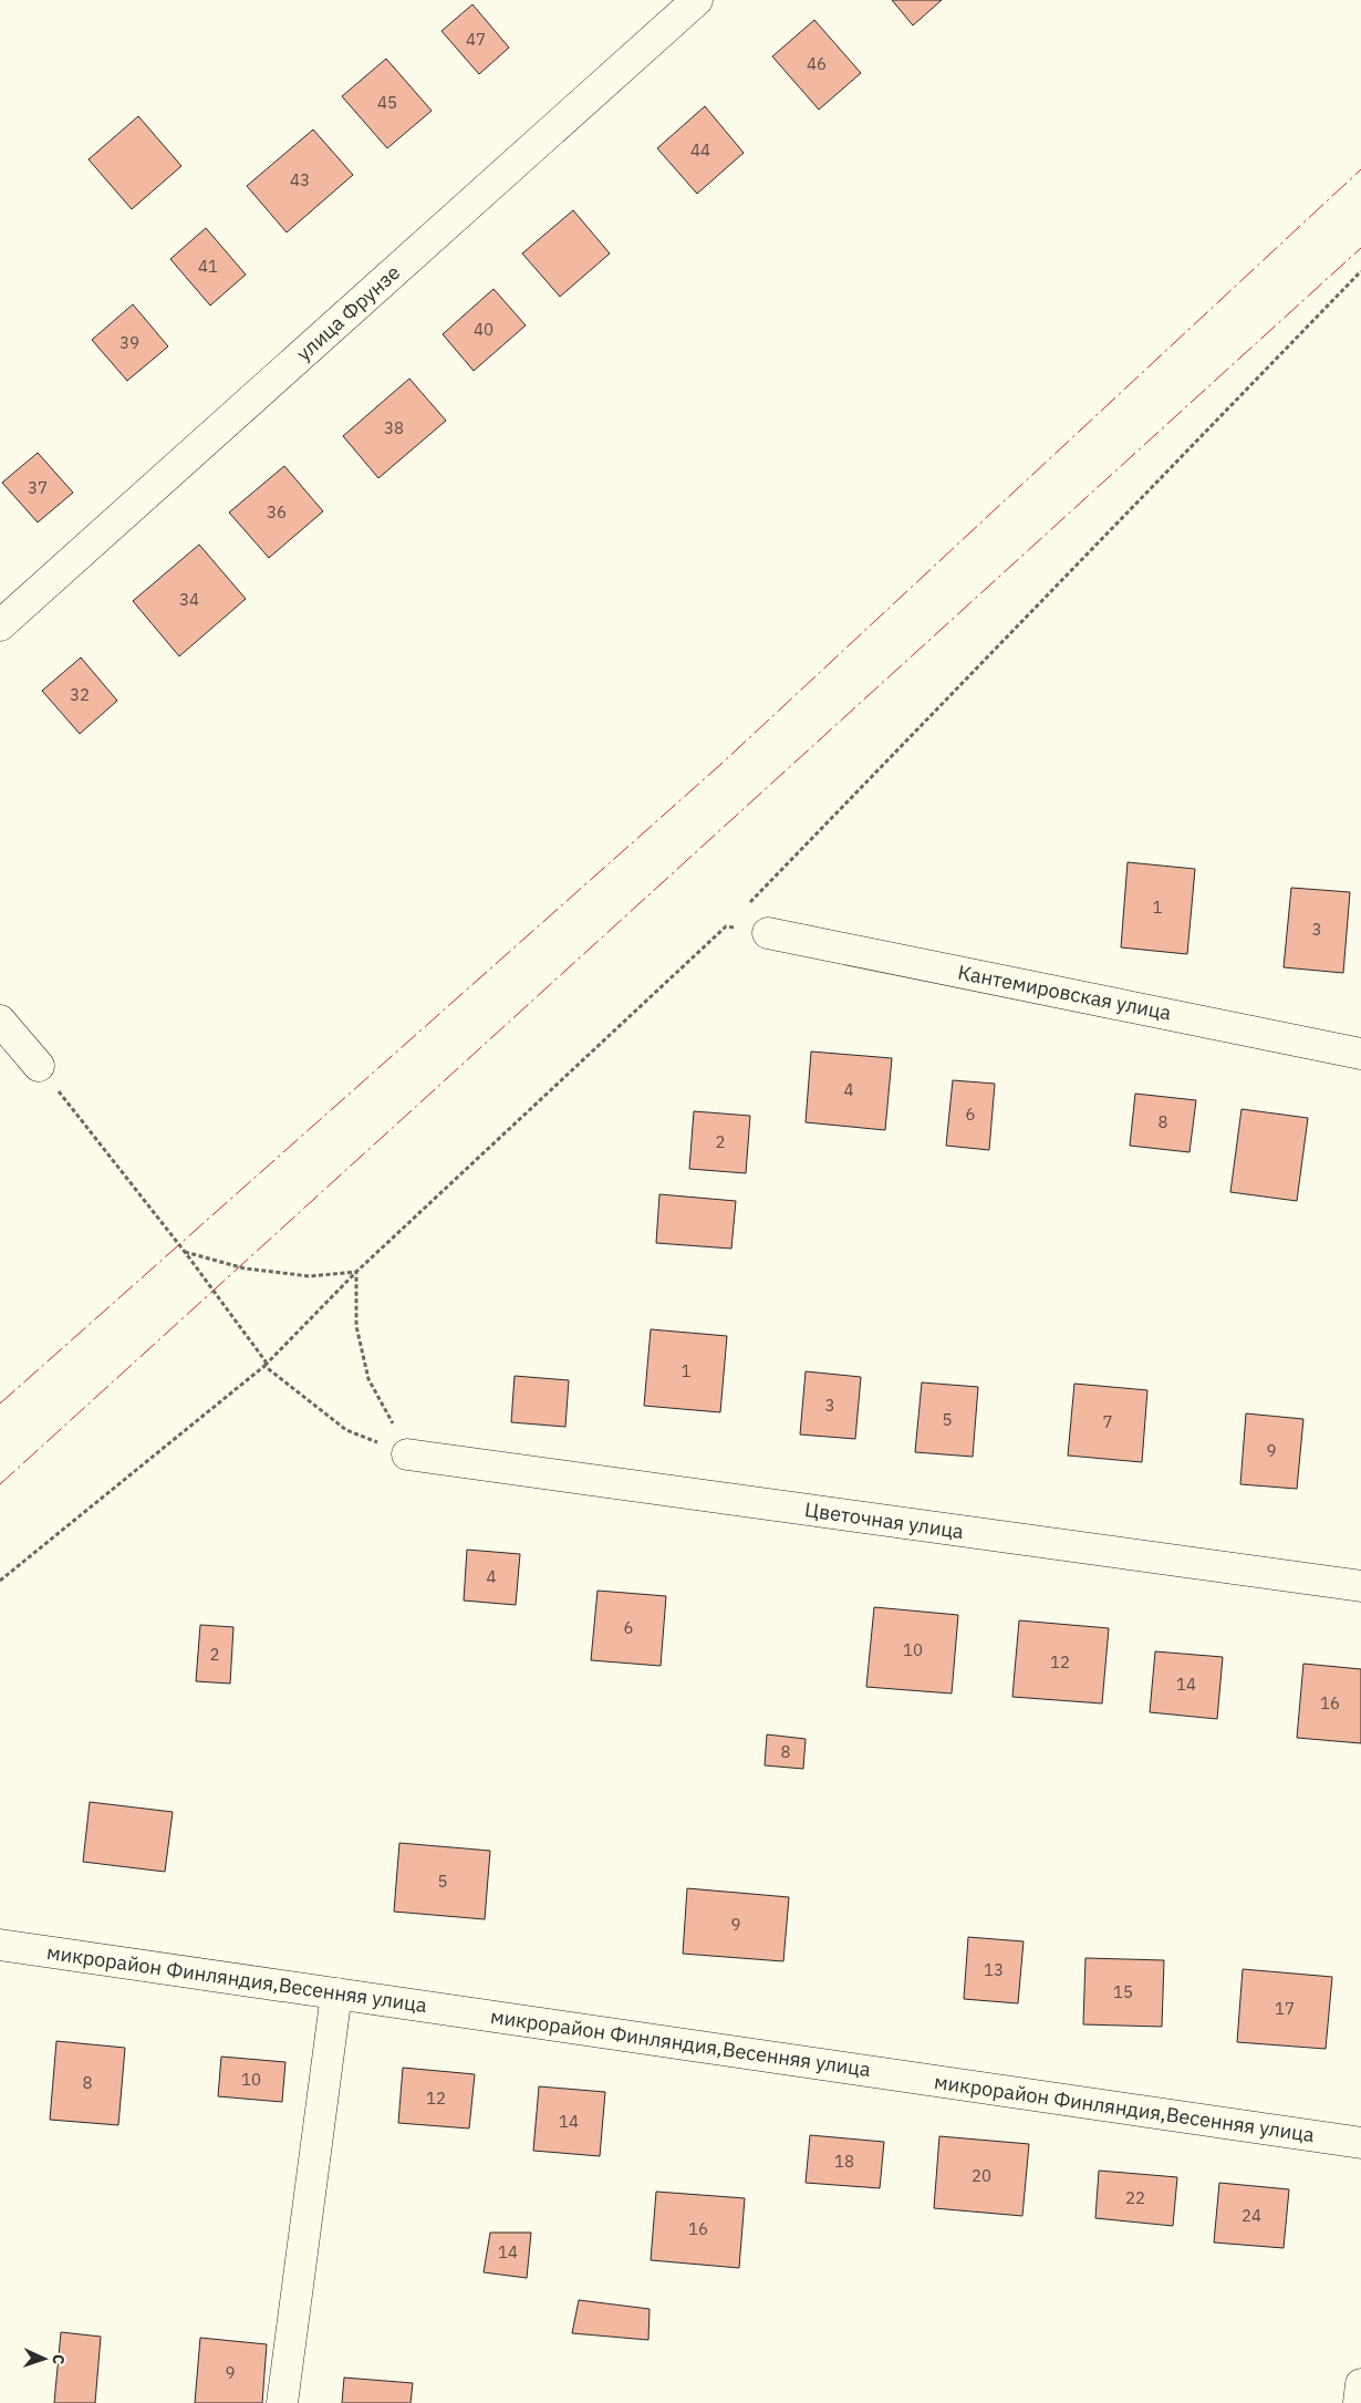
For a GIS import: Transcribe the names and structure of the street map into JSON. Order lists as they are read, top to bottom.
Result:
{
  "streets": {
    "street": [
      "улица Фрунзе",
      "Кантемировская улица",
      "Цветочная улица",
      "микрорайон Финляндия,Весенняя улица"
    ]
  },
  "house_numbers": [
    "47",
    "46",
    "45",
    "44",
    "43",
    "41",
    "40",
    "39",
    "38",
    "37",
    "36",
    "34",
    "32",
    "1",
    "3",
    "4",
    "6",
    "8",
    "2",
    "1",
    "3",
    "5",
    "7",
    "9",
    "4",
    "6",
    "10",
    "2",
    "12",
    "14",
    "16",
    "8",
    "5",
    "9",
    "13",
    "15",
    "17",
    "10",
    "8",
    "12",
    "14",
    "18",
    "20",
    "22",
    "24",
    "16",
    "14",
    "9"
  ],
  "north": "right"
}
